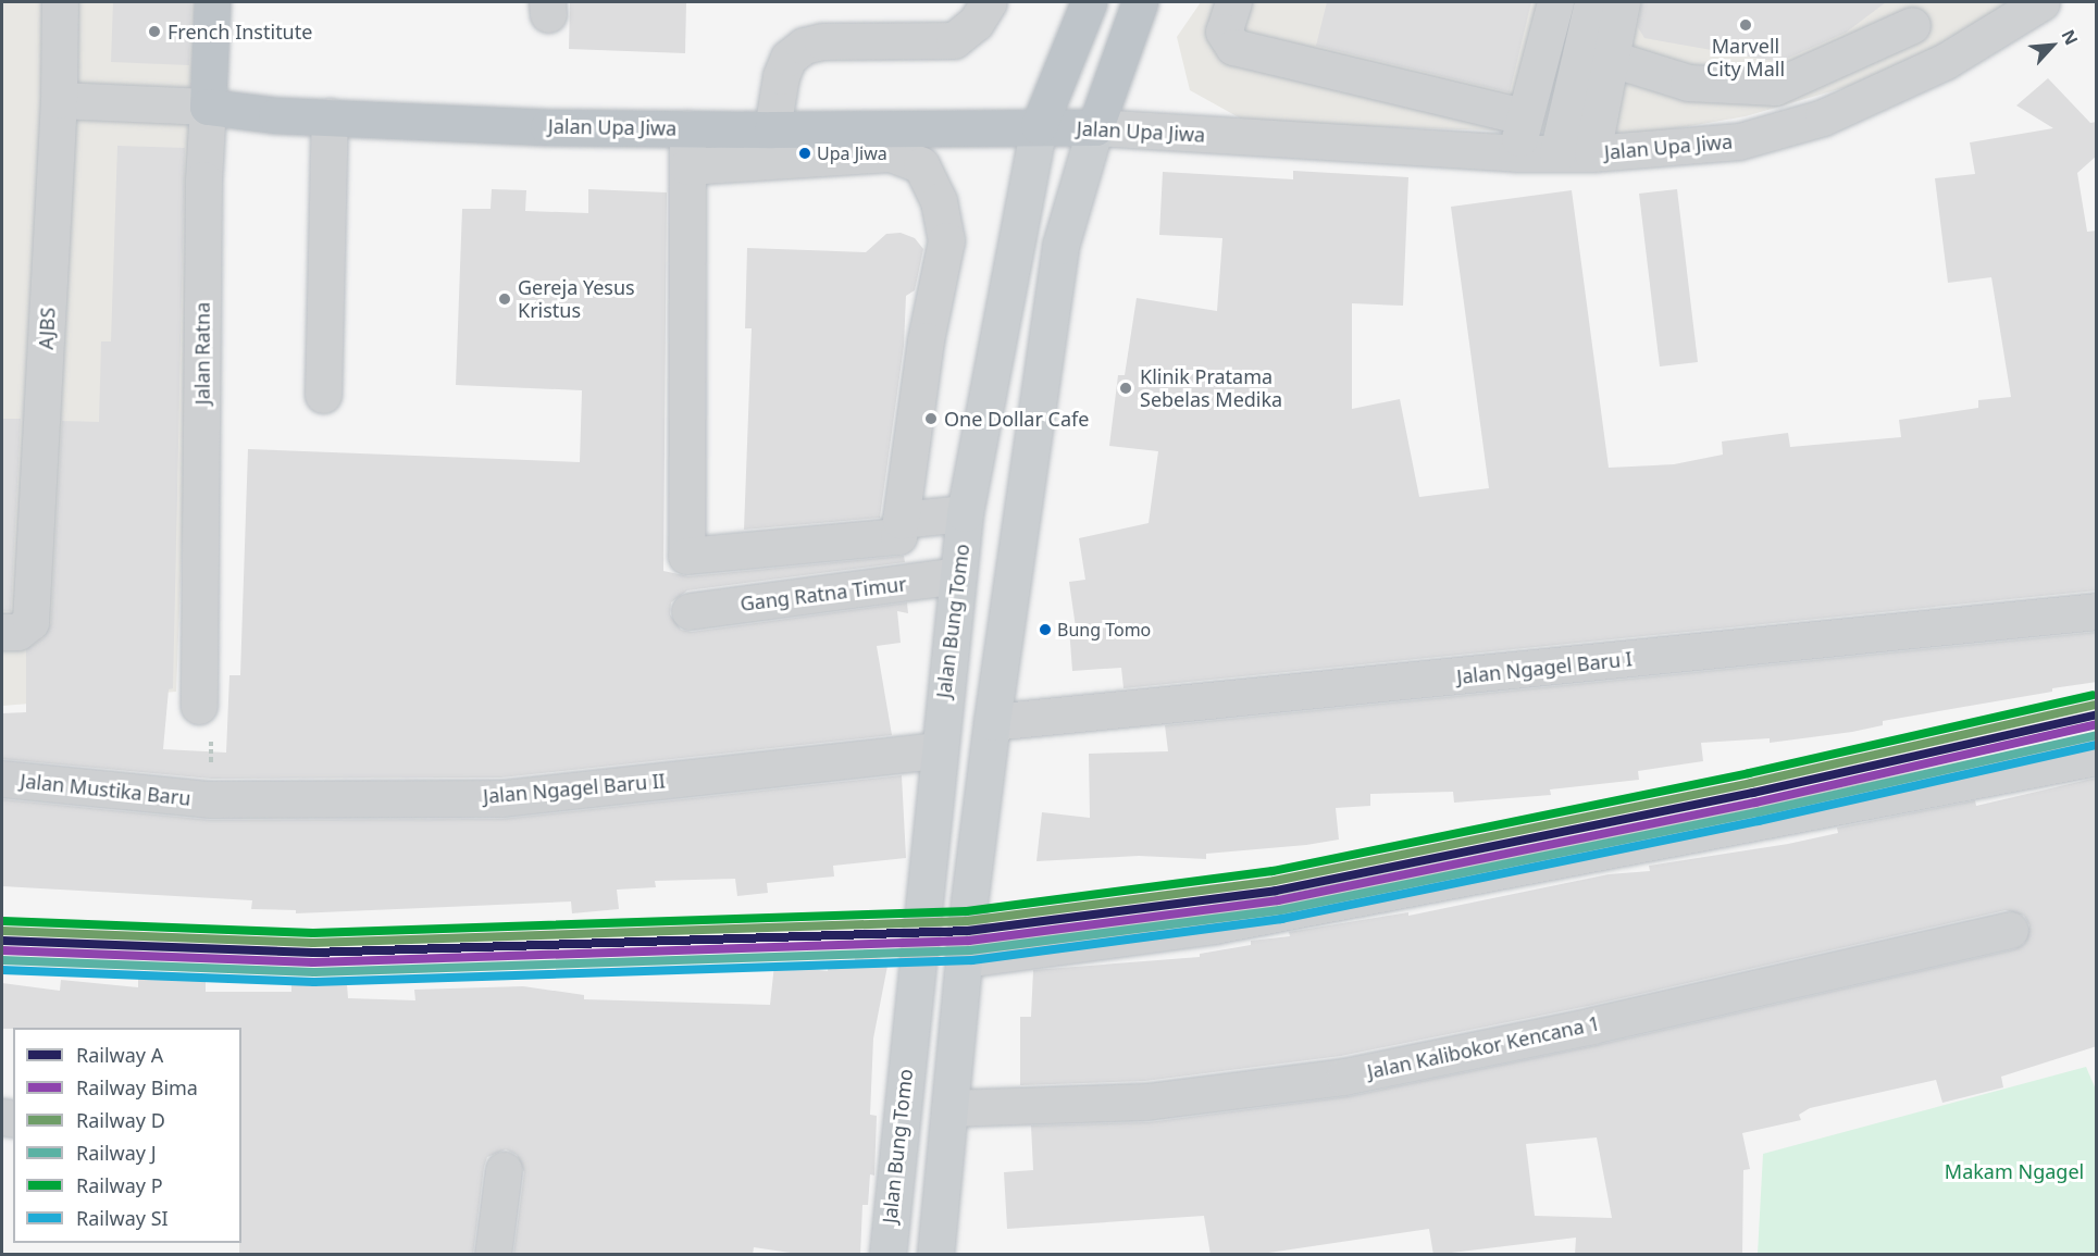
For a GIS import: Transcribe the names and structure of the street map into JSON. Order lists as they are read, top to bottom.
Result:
{
  "streets": {
    "highway": ["Jalan Upa Jiwa", "Jalan Ratna", "Jalan Bung Tomo"],
    "street": [
      "AJBS",
      "Gang Ratna Timur",
      "Jalan Ngagel Baru I",
      "Jalan Ngagel Baru II",
      "Jalan Mustika Baru",
      "Jalan Kalibokor Kencana 1"
    ]
  },
  "crossings": [
    ["Jalan Upa Jiwa", "Jalan Ratna"],
    ["Jalan Upa Jiwa", "Jalan Bung Tomo"],
    ["Gang Ratna Timur", "Jalan Bung Tomo"],
    ["Jalan Bung Tomo", "Jalan Ngagel Baru II"],
    ["Jalan Ngagel Baru II", "Jalan Mustika Baru"]
  ],
  "parks": ["Makam Ngagel"],
  "places": [
    "Marvell City Mall",
    "French Institute",
    "Upa Jiwa",
    "Gereja Yesus Kristus",
    "Klinik Pratama Sebelas Medika",
    "One Dollar Cafe",
    "Bung Tomo"
  ],
  "lines": [
    "rail line P",
    "rail line D",
    "rail line A",
    "rail line Bima",
    "rail line J",
    "rail line SI"
  ],
  "legend": [
    "Railway A",
    "Railway Bima",
    "Railway D",
    "Railway J",
    "Railway P",
    "Railway SI"
  ],
  "north": "top right"
}
